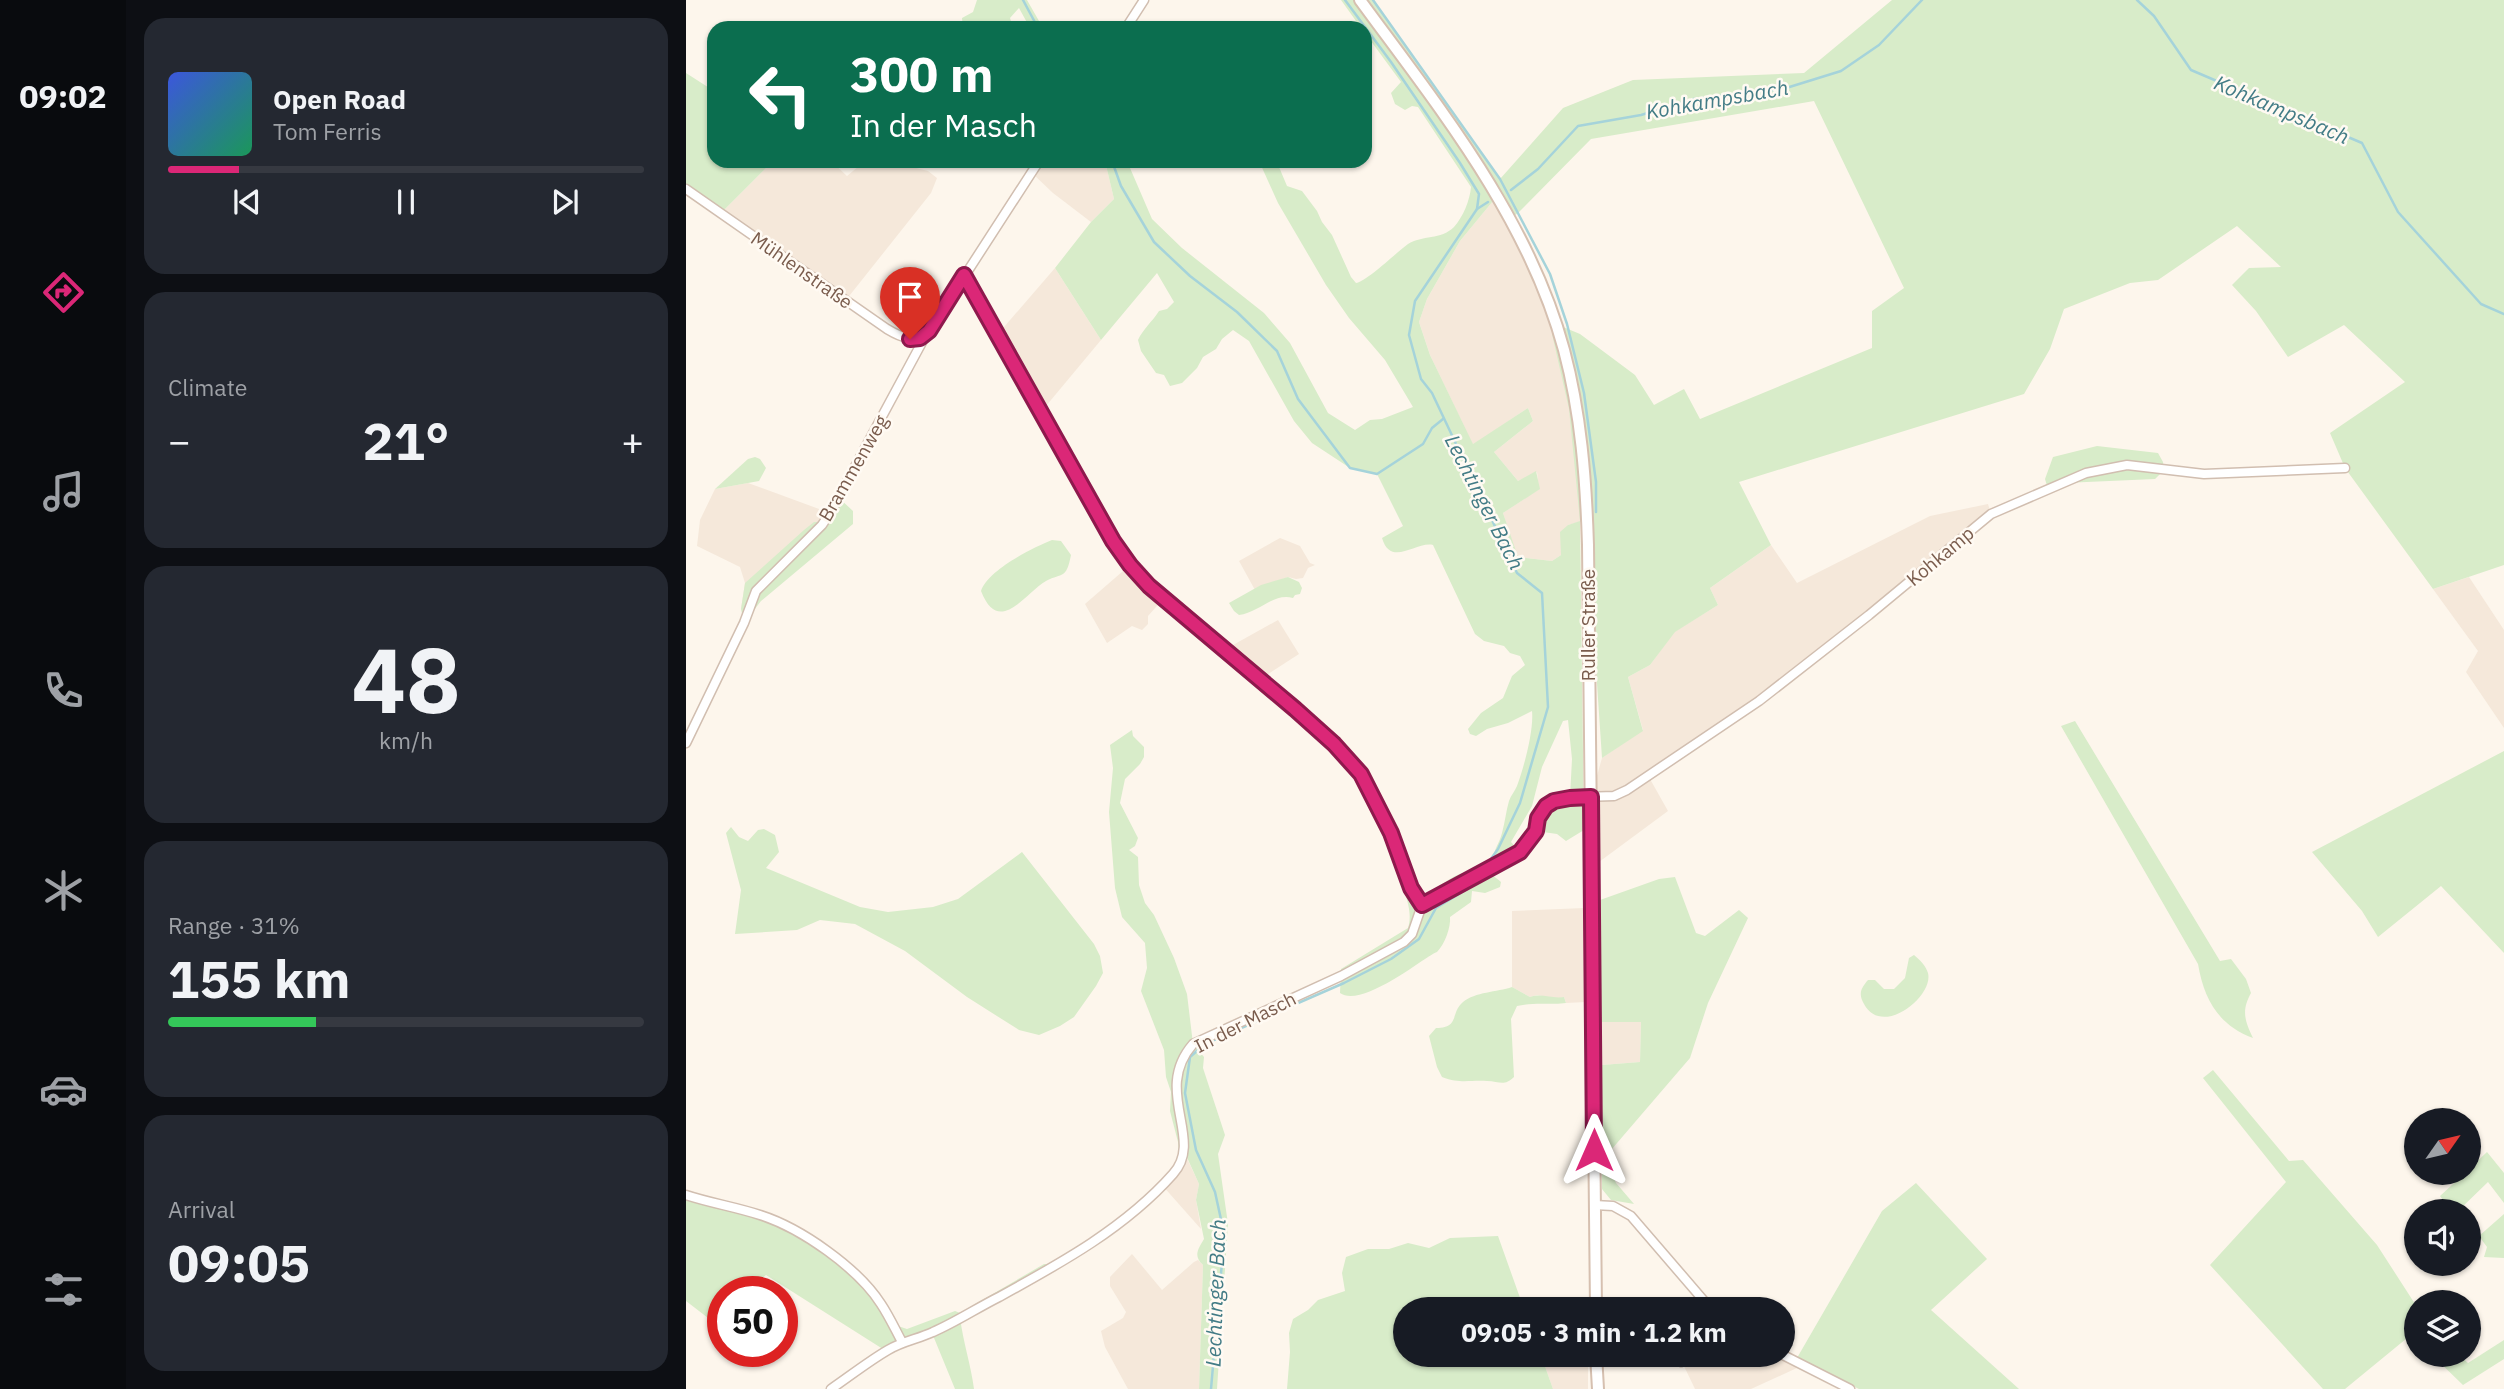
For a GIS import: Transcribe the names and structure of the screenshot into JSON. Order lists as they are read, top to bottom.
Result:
{
  "streets": {
    "main road": ["Ruller Straße"],
    "street": [
      "Mühlenstraße",
      "Brammenweg",
      "Kohkamp",
      "In der Masch"
    ]
  },
  "crossings": [
    ["Mühlenstraße", "Brammenweg"],
    ["Kohkamp", "Ruller Straße"]
  ],
  "water": ["Kohkampsbach", "Lechtinger Bach"],
  "north": "top right",
  "page": {
    "tabs": "09:02",
    "turn": ["300 m", "In der Masch"],
    "song": ["Open Road", "Tom Ferris"],
    "tile": [
      "Climate",
      ["48", "km/h"],
      ["Range · 31%", "155 km"],
      ["Arrival", "09:05"]
    ],
    "heat": ["−", "21°", "+"],
    "limit": "50",
    "trip": "09:05 · 3 min · 1.2 km"
  }
}
